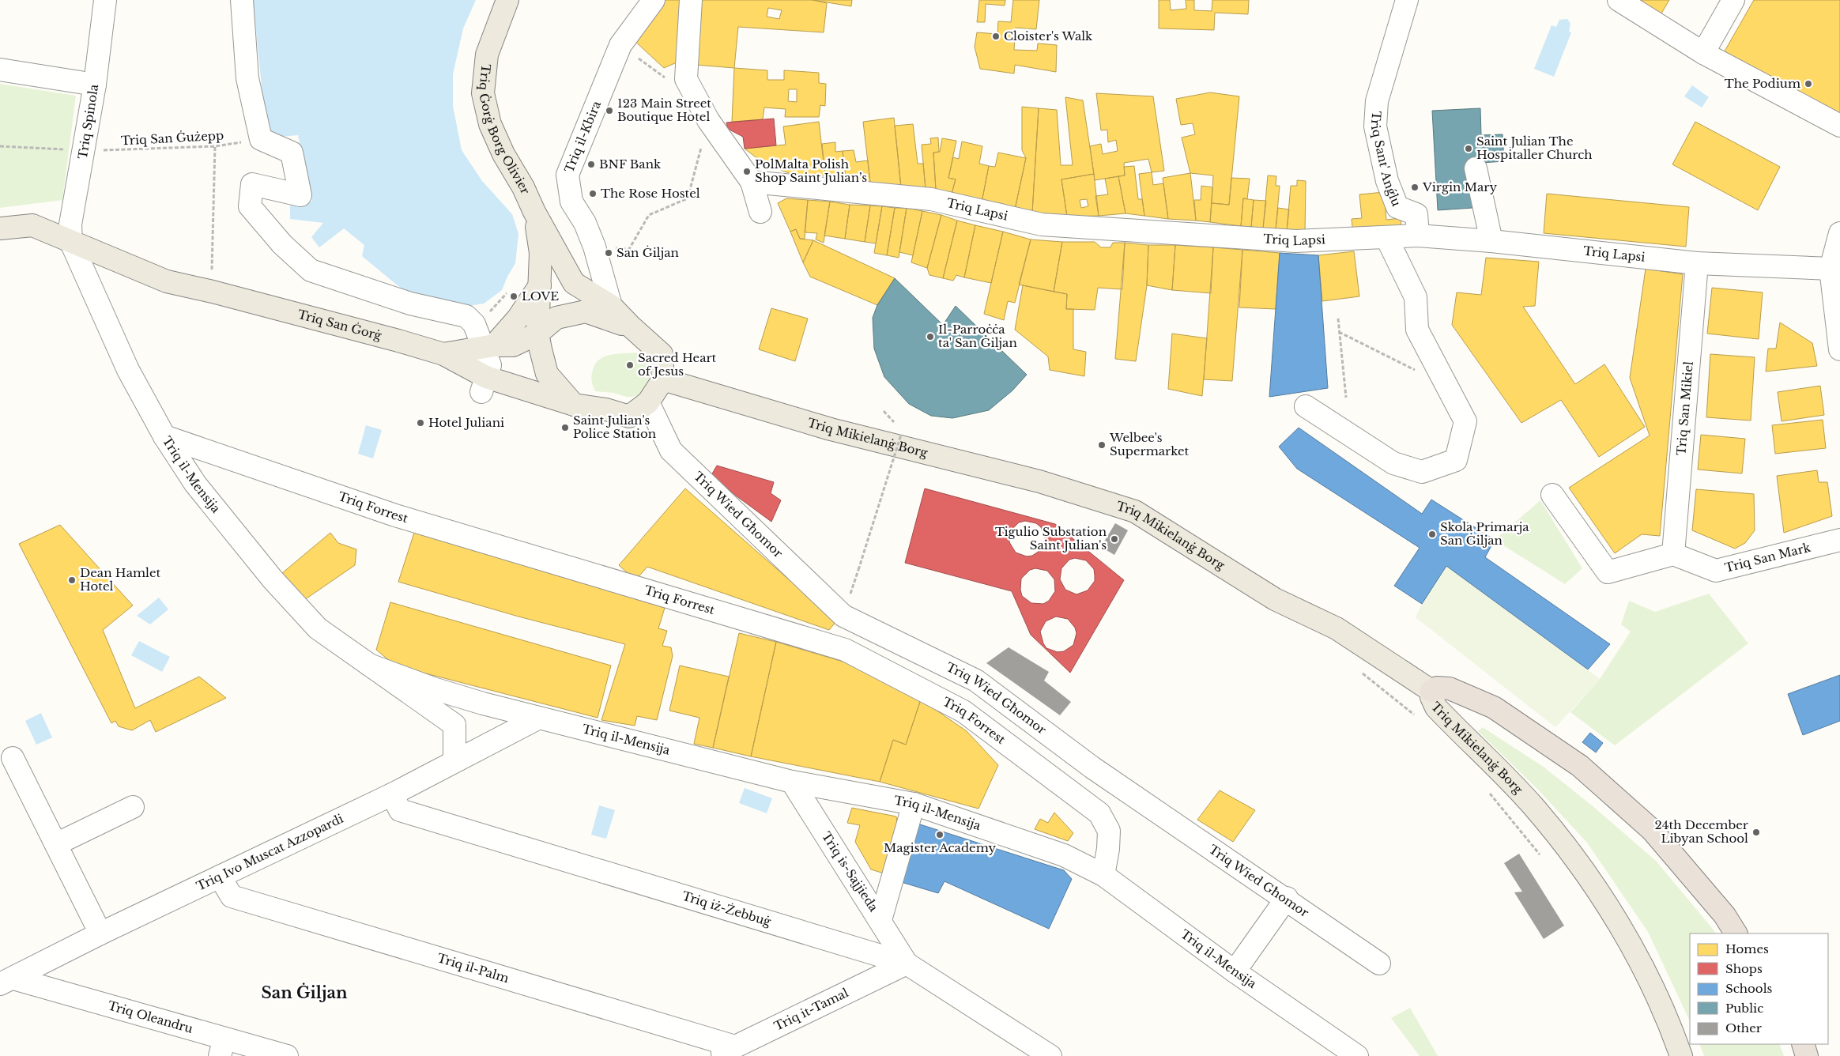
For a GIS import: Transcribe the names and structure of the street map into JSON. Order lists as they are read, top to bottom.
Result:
{
  "streets": {
    "main road": ["Triq Ġorġ Borg Olivier", "Triq San Ġorġ", "Triq Mikielanġ Borg"],
    "street": [
      "Triq Spinola",
      "Triq il-Kbira",
      "Triq Sant' Anǵlu",
      "Triq Lapsi",
      "Triq San Mikiel",
      "Triq il-Mensija",
      "Triq Forrest",
      "Triq Wied Għomor",
      "Triq San Mark",
      "Triq Ivo Muscat Azzopardi",
      "Triq is-Sajjieda",
      "Triq iż-Żebbuġ",
      "Triq il-Palm",
      "Triq it-Tamal",
      "Triq Oleandru"
    ],
    "path": ["Triq San Ġużepp"]
  },
  "crossings": [
    ["Triq Spinola", "Triq San Ġużepp"],
    ["Triq Spinola", "Triq San Ġorġ"],
    ["Triq Spinola", "Triq il-Mensija"],
    ["Triq Sant' Anǵlu", "Triq Lapsi"],
    ["Triq Lapsi", "Triq San Mikiel"],
    ["Triq San Ġorġ", "Triq Mikielanġ Borg"],
    ["Triq San Ġorġ", "Triq il-Mensija"],
    ["Triq San Ġorġ", "Triq Wied Għomor"],
    ["Triq San Mikiel", "Triq San Mark"],
    ["Triq Mikielanġ Borg", "Triq Wied Għomor"],
    ["Triq il-Mensija", "Triq Forrest"],
    ["Triq il-Mensija", "Triq Ivo Muscat Azzopardi"],
    ["Triq il-Mensija", "Triq is-Sajjieda"],
    ["Triq Ivo Muscat Azzopardi", "Triq iż-Żebbuġ"],
    ["Triq Ivo Muscat Azzopardi", "Triq il-Palm"],
    ["Triq Ivo Muscat Azzopardi", "Triq Oleandru"],
    ["Triq is-Sajjieda", "Triq iż-Żebbuġ"],
    ["Triq is-Sajjieda", "Triq it-Tamal"],
    ["Triq iż-Żebbuġ", "Triq it-Tamal"],
    ["Triq il-Palm", "Triq it-Tamal"]
  ],
  "districts": ["San Ġiljan"],
  "places": [
    "Cloister's Walk",
    "The Podium",
    "123 Main Street Boutique Hotel",
    "Saint Julian The Hospitaller Church",
    "BNF Bank",
    "PolMalta Polish Shop Saint Julian’s",
    "Virgin Mary",
    "The Rose Hostel",
    "San Ġiljan",
    "LOVE",
    "Il-Parroċċa ta' San Ġiljan",
    "Sacred Heart of Jesus",
    "Hotel Juliani",
    "Saint Julian's Police Station",
    "Welbee's Supermarket",
    "Skola Primarja San Ġiljan",
    "Tigulio Substation Saint Julian's",
    "Dean Hamlet Hotel",
    "24th December Libyan School",
    "Magister Academy"
  ],
  "legend": [
    "Homes",
    "Shops",
    "Schools",
    "Public",
    "Other"
  ]
}
